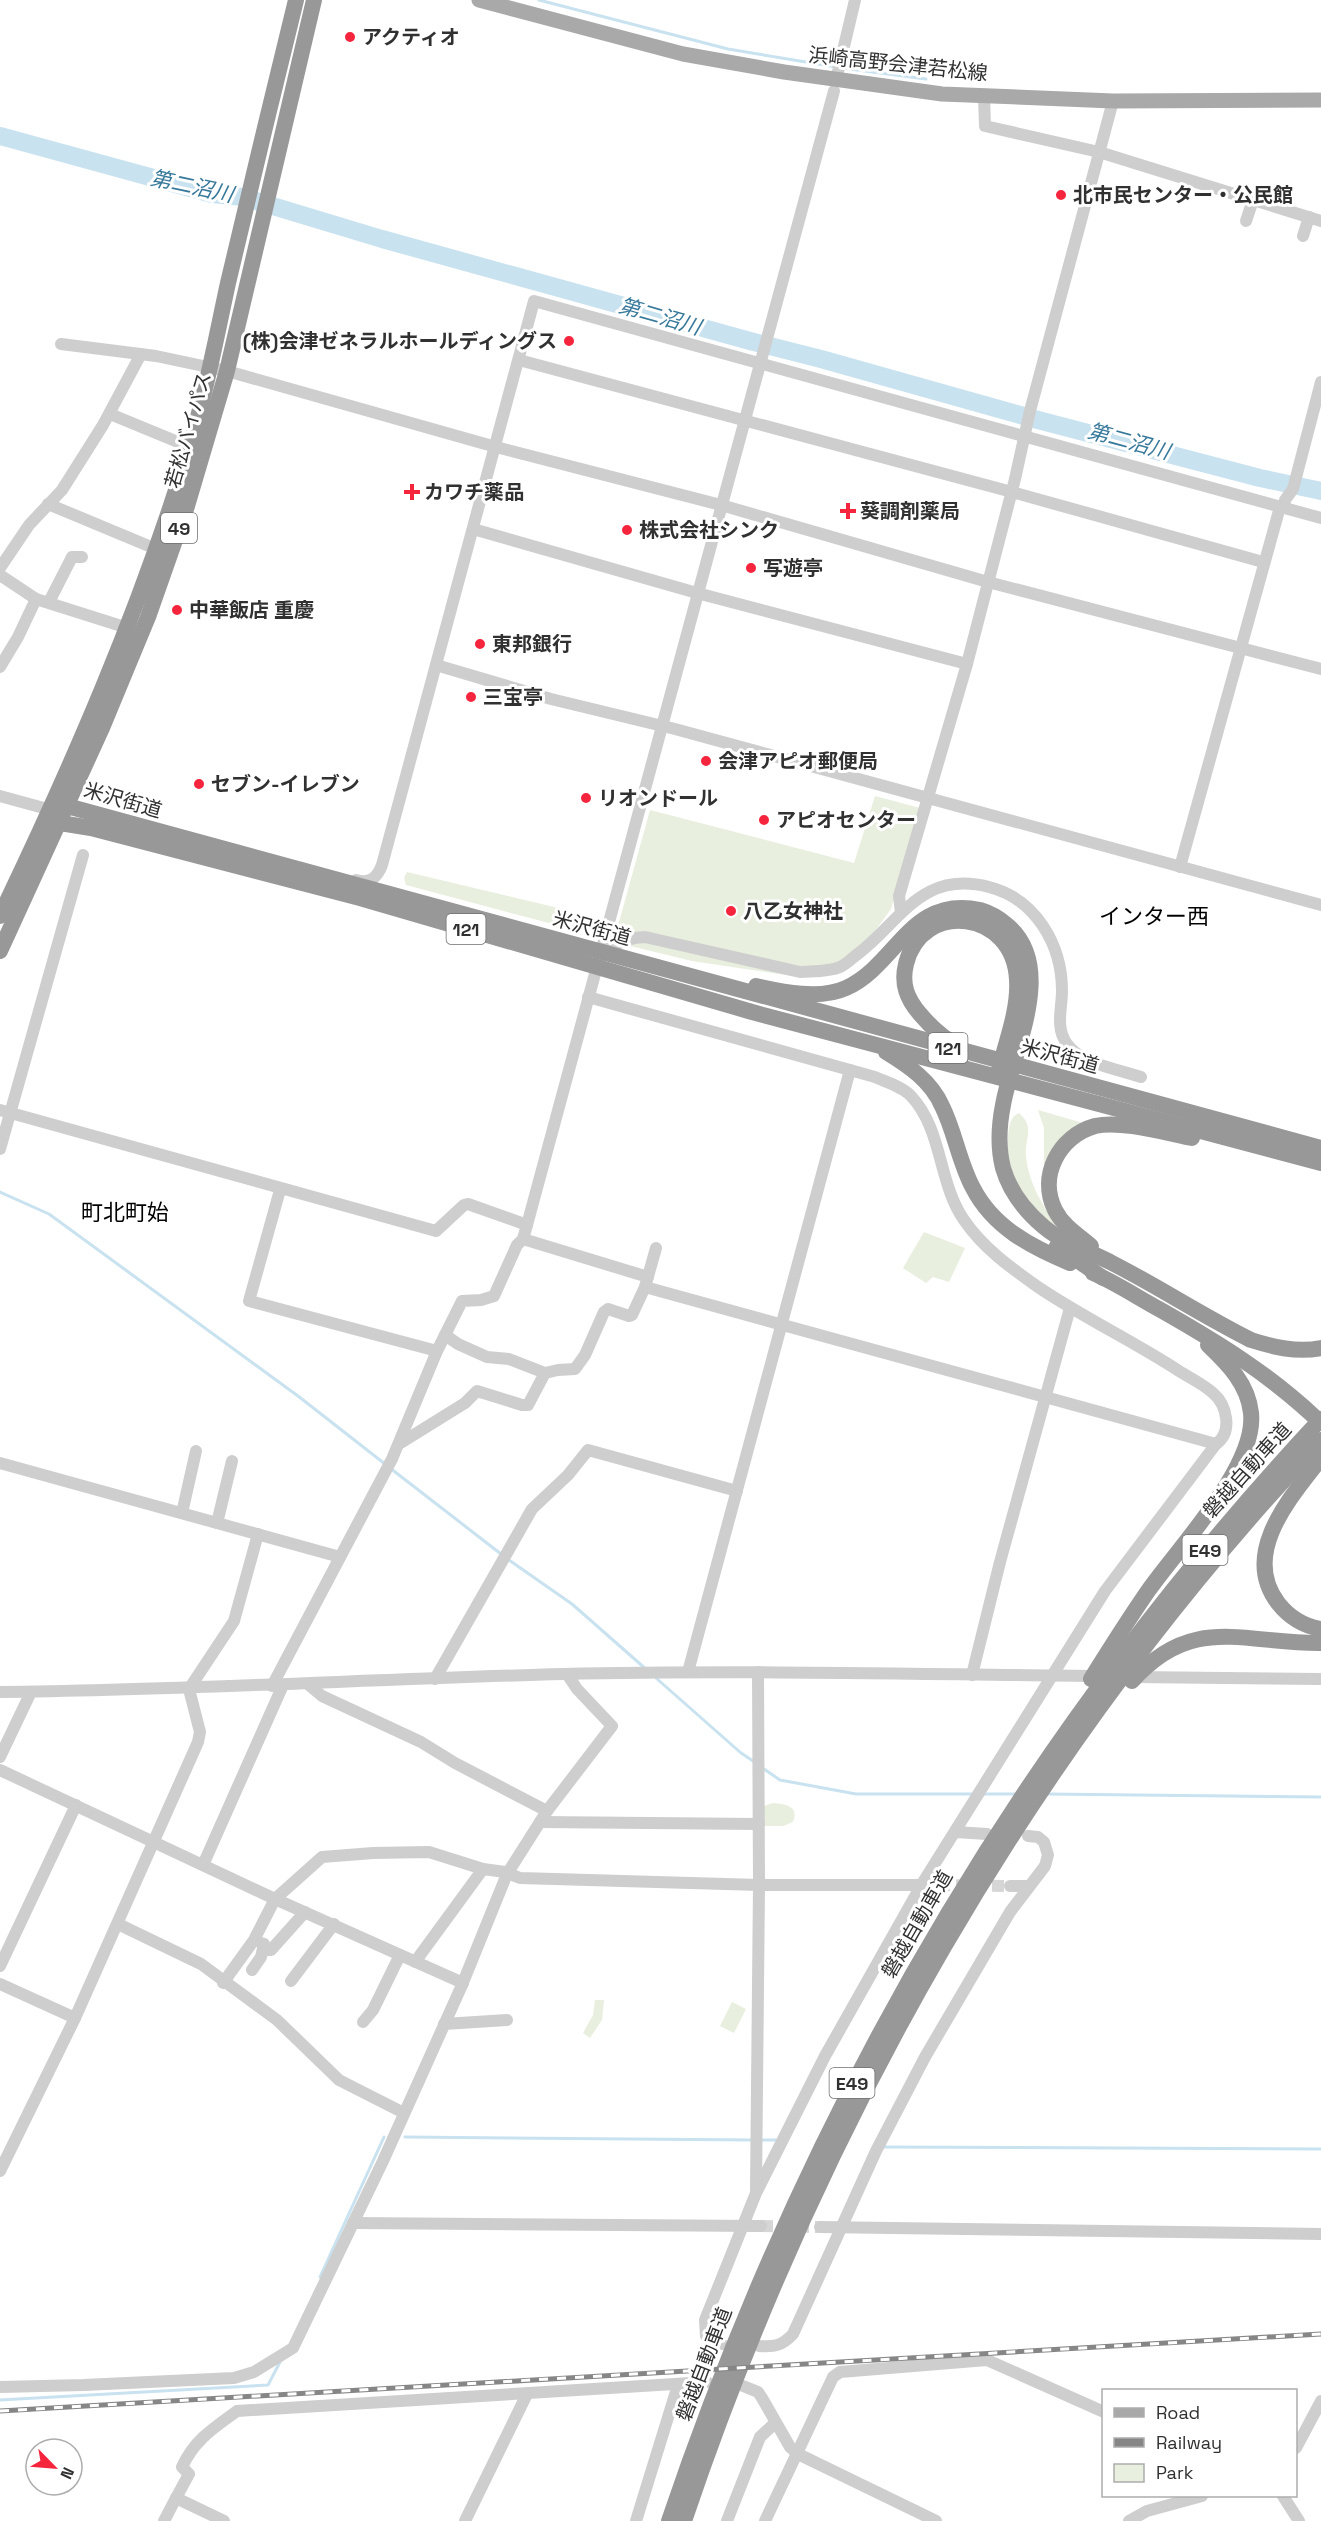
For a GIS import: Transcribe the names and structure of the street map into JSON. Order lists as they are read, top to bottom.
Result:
{
  "streets": {
    "highway": [
      "若松バイパス",
      "49",
      "米沢街道",
      "121",
      "磐越自動車道",
      "E49"
    ],
    "main road": ["浜崎高野会津若松線"]
  },
  "crossings": [
    ["若松バイパス", "米沢街道"]
  ],
  "districts": ["インター西", "町北町始"],
  "water": ["第二沼川"],
  "places": {
    "other": [
      "アクティオ",
      "北市民センター・公民館",
      "(株)会津ゼネラルホールディングス",
      "株式会社シンク",
      "写遊亭",
      "中華飯店 重慶",
      "東邦銀行",
      "三宝亭",
      "会津アピオ郵便局",
      "セブン-イレブン",
      "リオンドール",
      "アピオセンター",
      "八乙女神社"
    ],
    "health": ["カワチ薬品", "葵調剤薬局"]
  },
  "legend": ["Road", "Railway", "Park"],
  "north": "bottom right"
}
